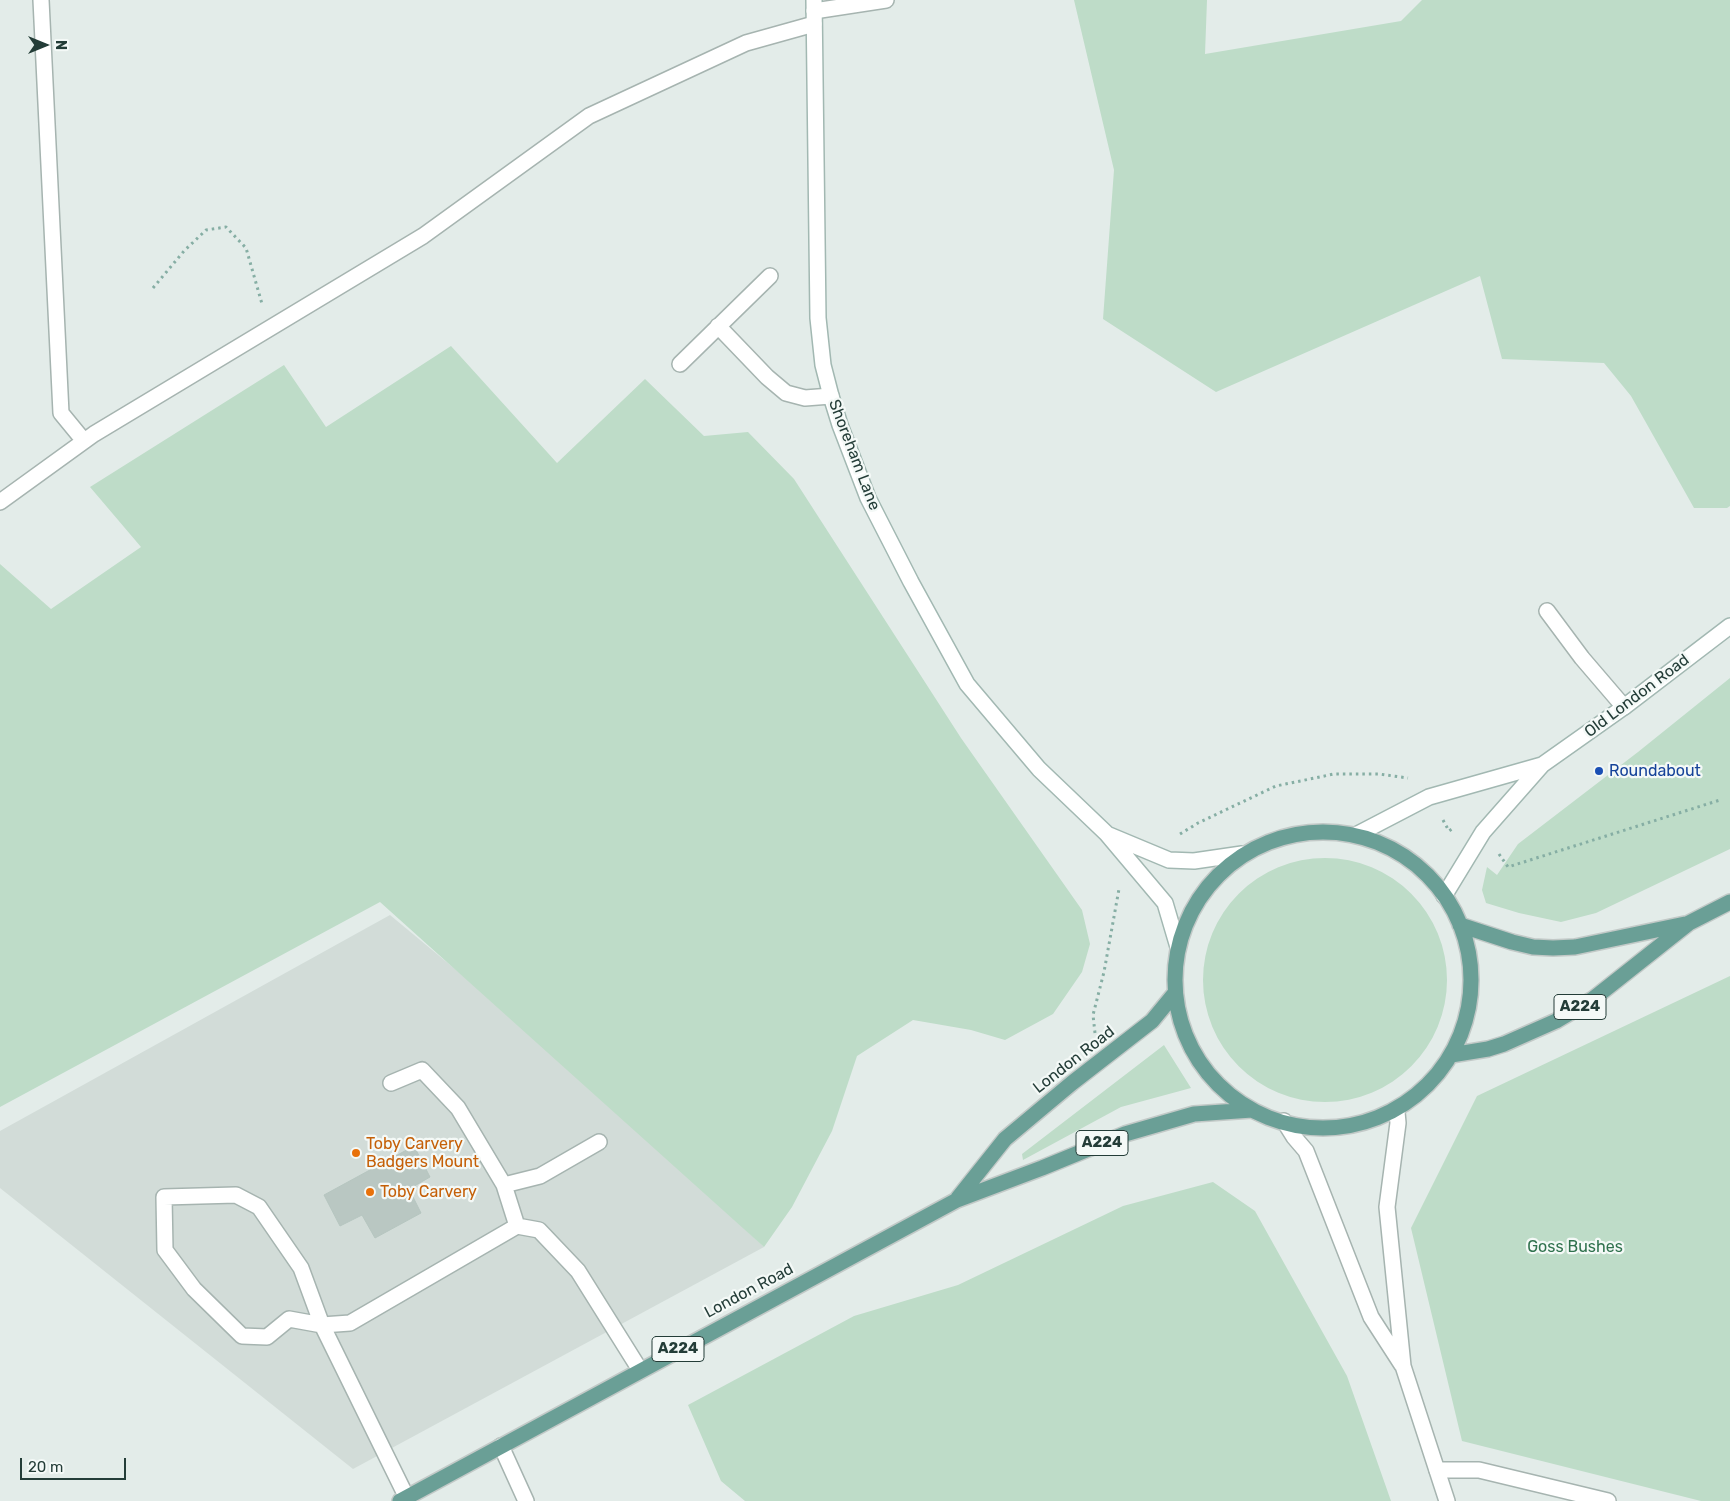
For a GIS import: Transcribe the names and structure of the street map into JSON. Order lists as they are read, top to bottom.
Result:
{
  "streets": {
    "main road": ["A224", "London Road"],
    "street": ["Shoreham Lane", "Old London Road"]
  },
  "parks": ["Goss Bushes"],
  "places": ["Roundabout", "Toby Carvery Badgers Mount", "Toby Carvery"],
  "scale_bar": "20 m",
  "north": "right"
}
